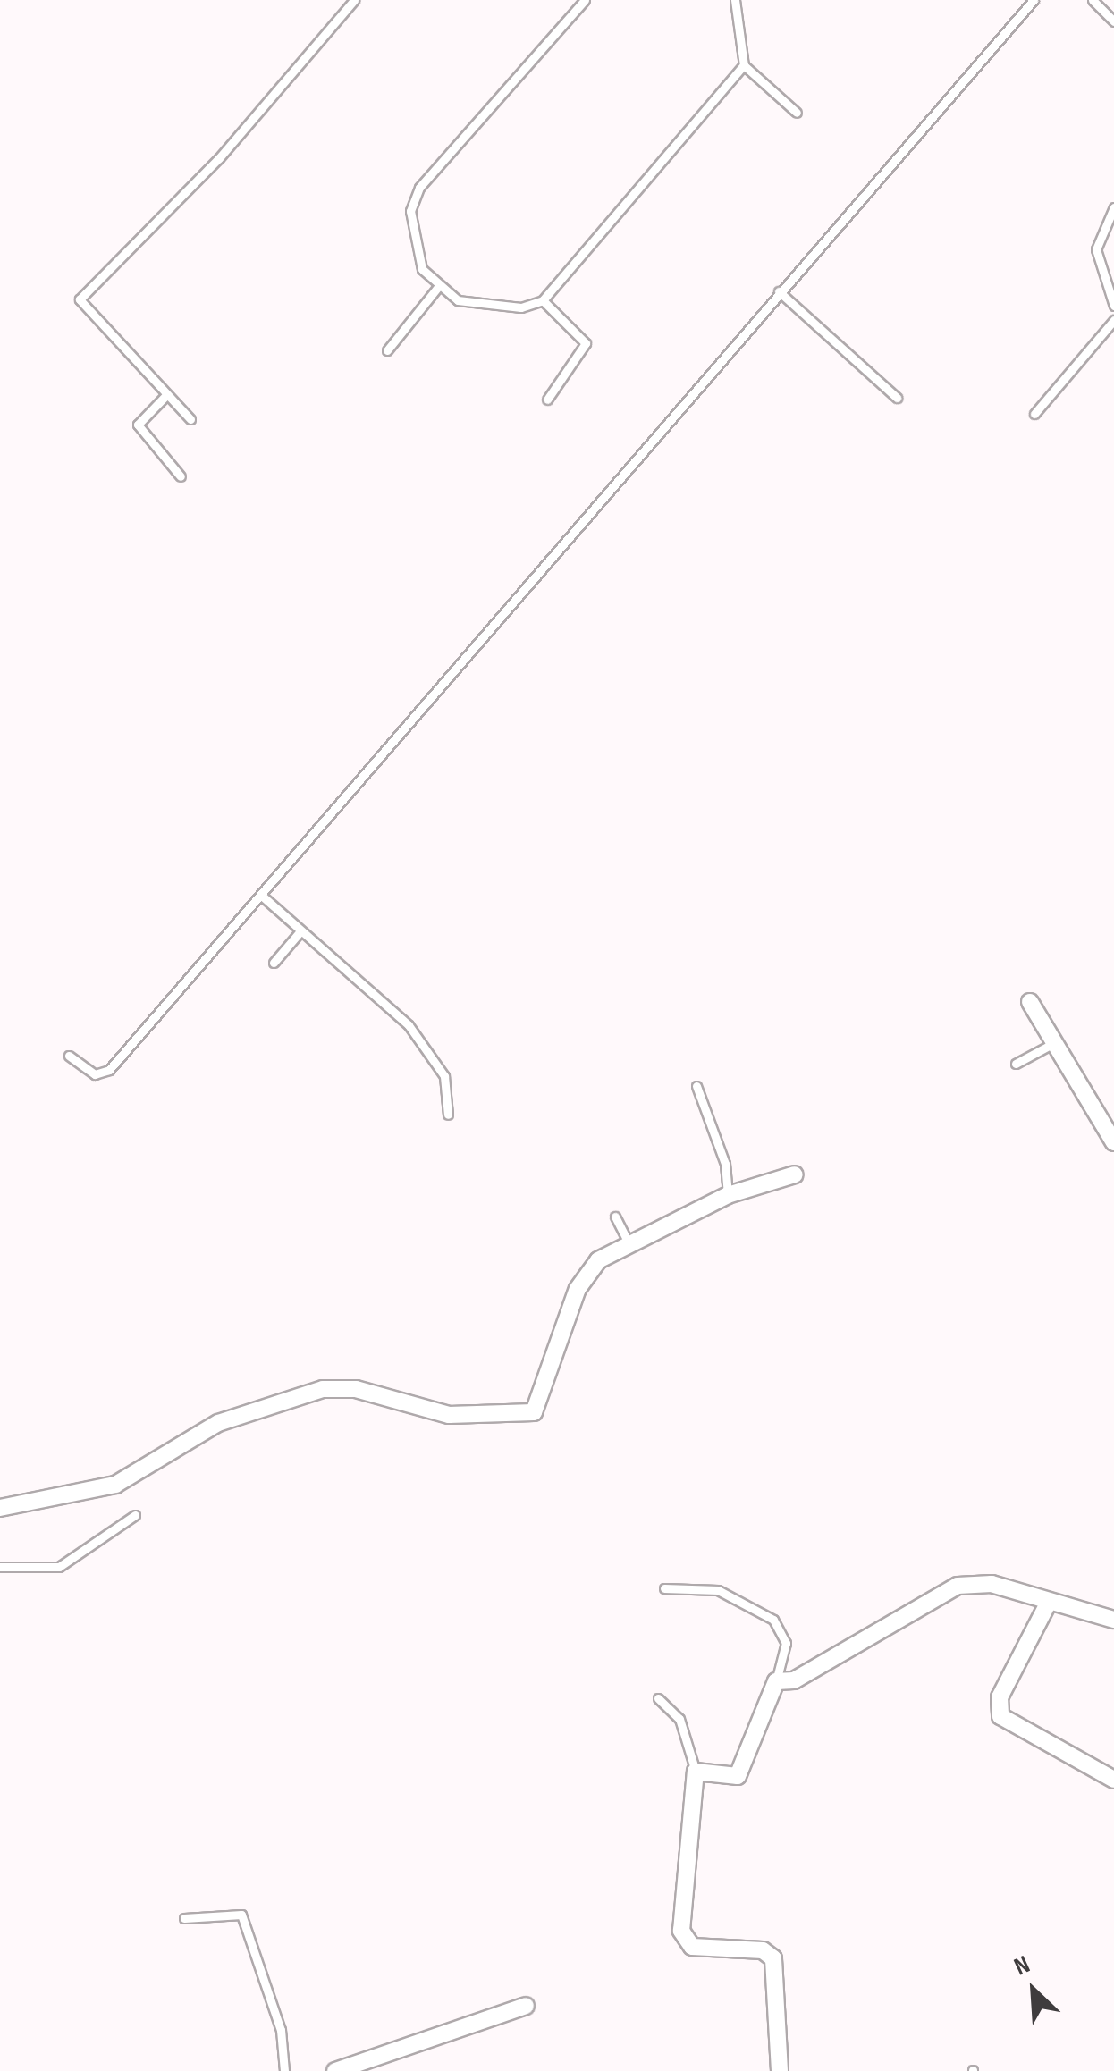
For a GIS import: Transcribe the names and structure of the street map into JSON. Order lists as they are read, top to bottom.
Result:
{
  "north": "top left"
}
